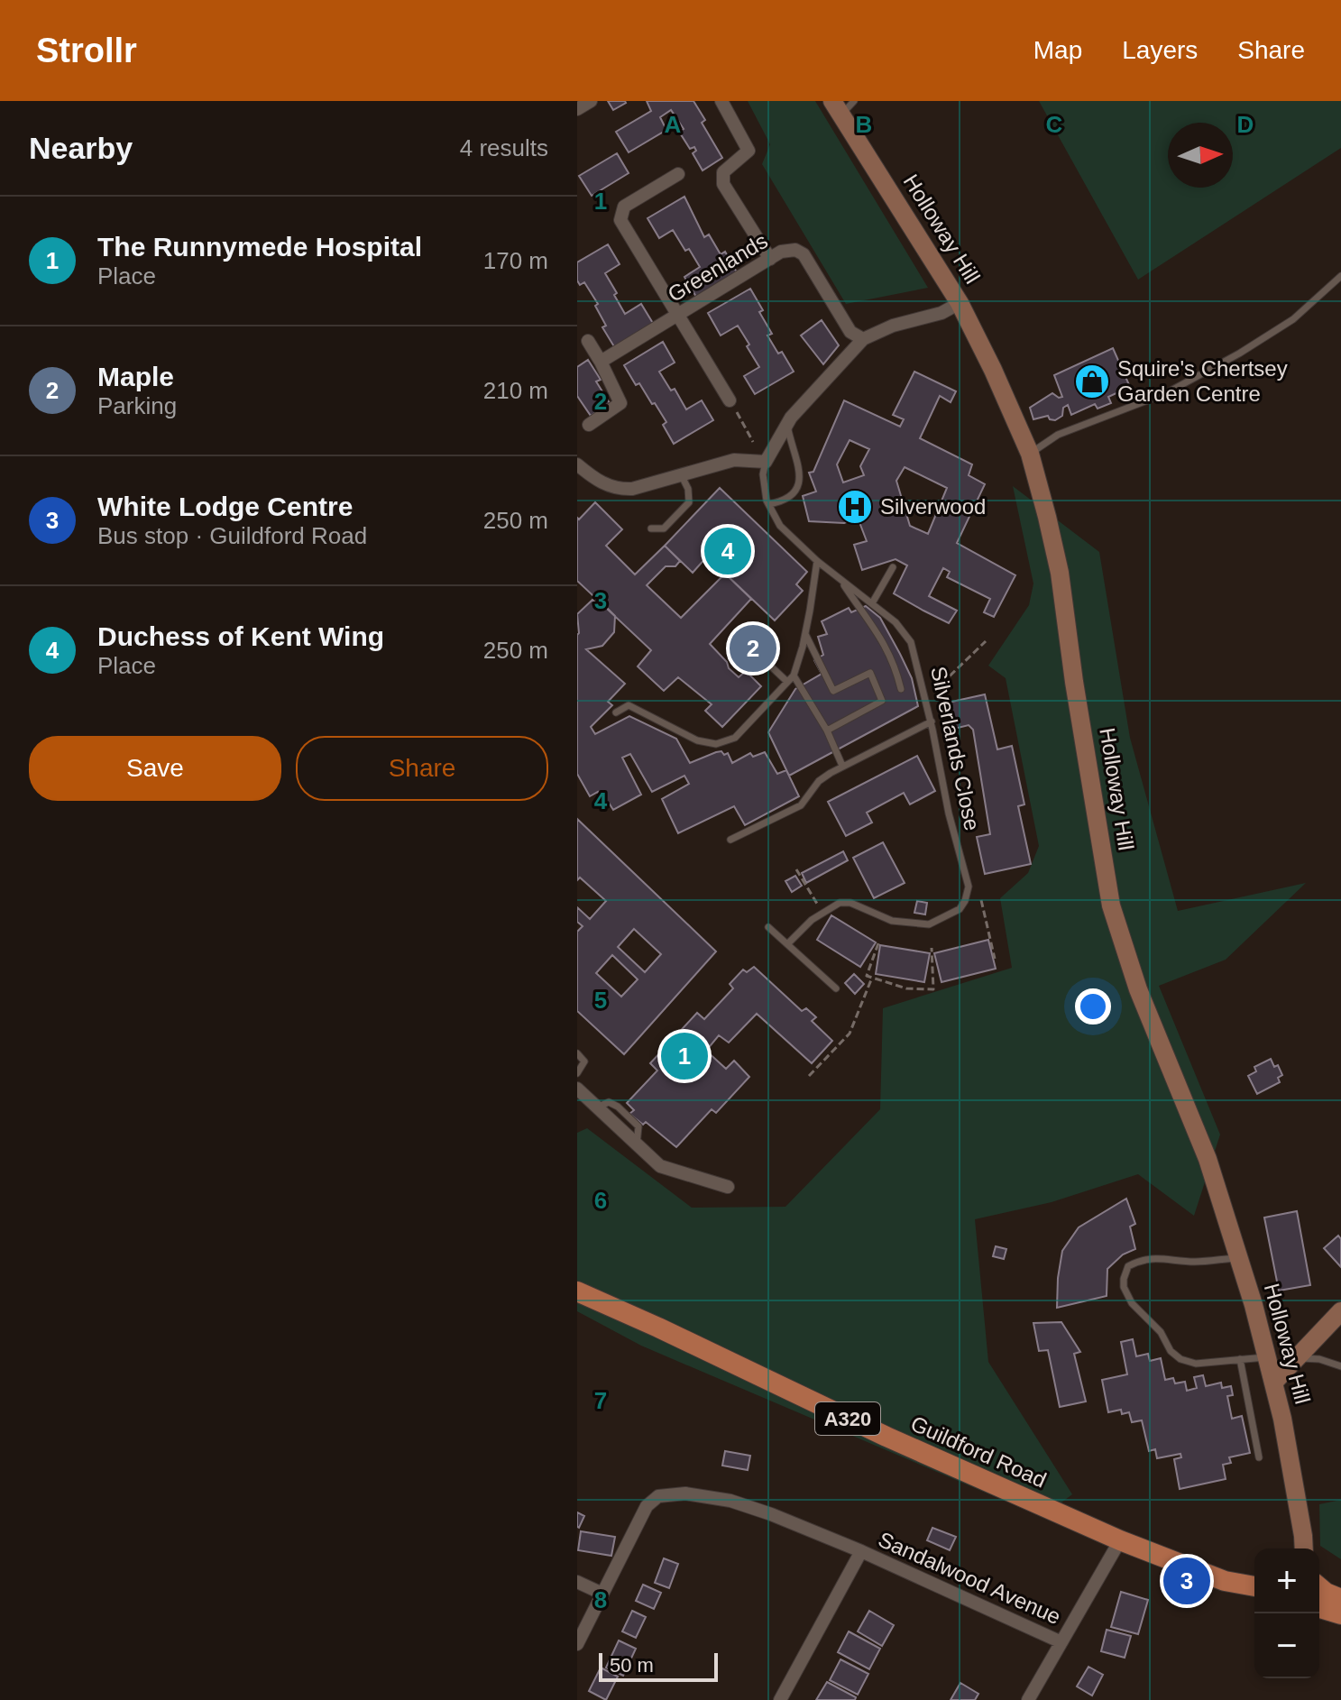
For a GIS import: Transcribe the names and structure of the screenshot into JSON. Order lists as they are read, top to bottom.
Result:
{
  "streets": {
    "main road": ["Holloway Hill", "A320", "Guildford Road"],
    "street": ["Greenlands", "Sandalwood Avenue"],
    "lane": ["Silverlands Close"]
  },
  "crossings": [
    ["A320", "Guildford Road"]
  ],
  "places": {
    "shop": ["Squire's Chertsey Garden Centre"],
    "hospital": ["Silverwood"]
  },
  "scale_bar": "50 m",
  "north": "right",
  "page": {
    "header": "Strollr",
    "nav": ["Map", "Layers", "Share"],
    "heading": ["Nearby", "4 results"],
    "list": [
      {
        "mark": "1",
        "name": "The Runnymede Hospital",
        "note": "Place",
        "value": "170 m"
      },
      {
        "mark": "2",
        "name": "Maple",
        "note": "Parking",
        "value": "210 m"
      },
      {
        "mark": "3",
        "name": "White Lodge Centre",
        "note": "Bus stop · Guildford Road",
        "value": "250 m"
      },
      {
        "mark": "4",
        "name": "Duchess of Kent Wing",
        "note": "Place",
        "value": "250 m"
      }
    ],
    "pins": [
      "4",
      "2",
      "1",
      "3"
    ],
    "buttons": ["Save", "Share"],
    "map_buttons": ["+", "−"],
    "scale": "50 m"
  },
  "grid": {
    "columns": [
      "A",
      "B",
      "C",
      "D"
    ],
    "rows": [
      "1",
      "2",
      "3",
      "4",
      "5",
      "6",
      "7",
      "8"
    ]
  }
}
